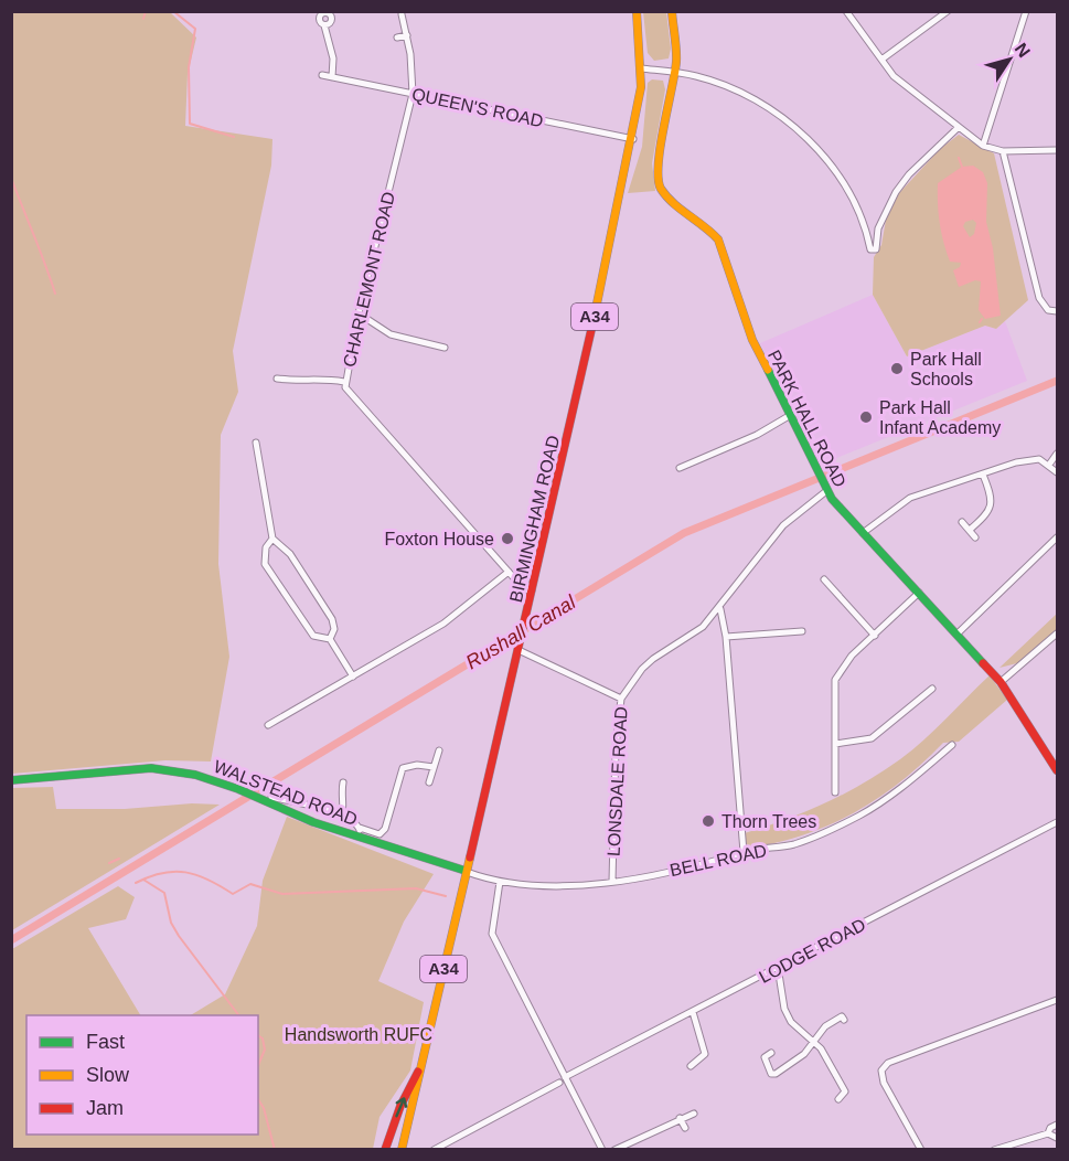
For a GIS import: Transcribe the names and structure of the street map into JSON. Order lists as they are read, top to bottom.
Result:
{
  "streets": {
    "main road": [
      "A34",
      "PARK HALL ROAD",
      "BIRMINGHAM ROAD",
      "WALSTEAD ROAD"
    ],
    "street": [
      "QUEEN'S ROAD",
      "CHARLEMONT ROAD",
      "LONSDALE ROAD",
      "BELL ROAD",
      "LODGE ROAD"
    ]
  },
  "crossings": [
    ["QUEEN'S ROAD", "CHARLEMONT ROAD"],
    ["QUEEN'S ROAD", "BIRMINGHAM ROAD"],
    ["CHARLEMONT ROAD", "BIRMINGHAM ROAD"],
    ["PARK HALL ROAD", "LONSDALE ROAD"],
    ["BIRMINGHAM ROAD", "WALSTEAD ROAD"],
    ["BIRMINGHAM ROAD", "BELL ROAD"],
    ["LONSDALE ROAD", "BELL ROAD"],
    ["WALSTEAD ROAD", "BELL ROAD"]
  ],
  "water": ["Rushall Canal"],
  "parks": ["Handsworth RUFC"],
  "places": [
    "Park Hall Schools",
    "Park Hall Infant Academy",
    "Foxton House",
    "Thorn Trees"
  ],
  "legend": ["Fast", "Slow", "Jam"],
  "north": "top right"
}
